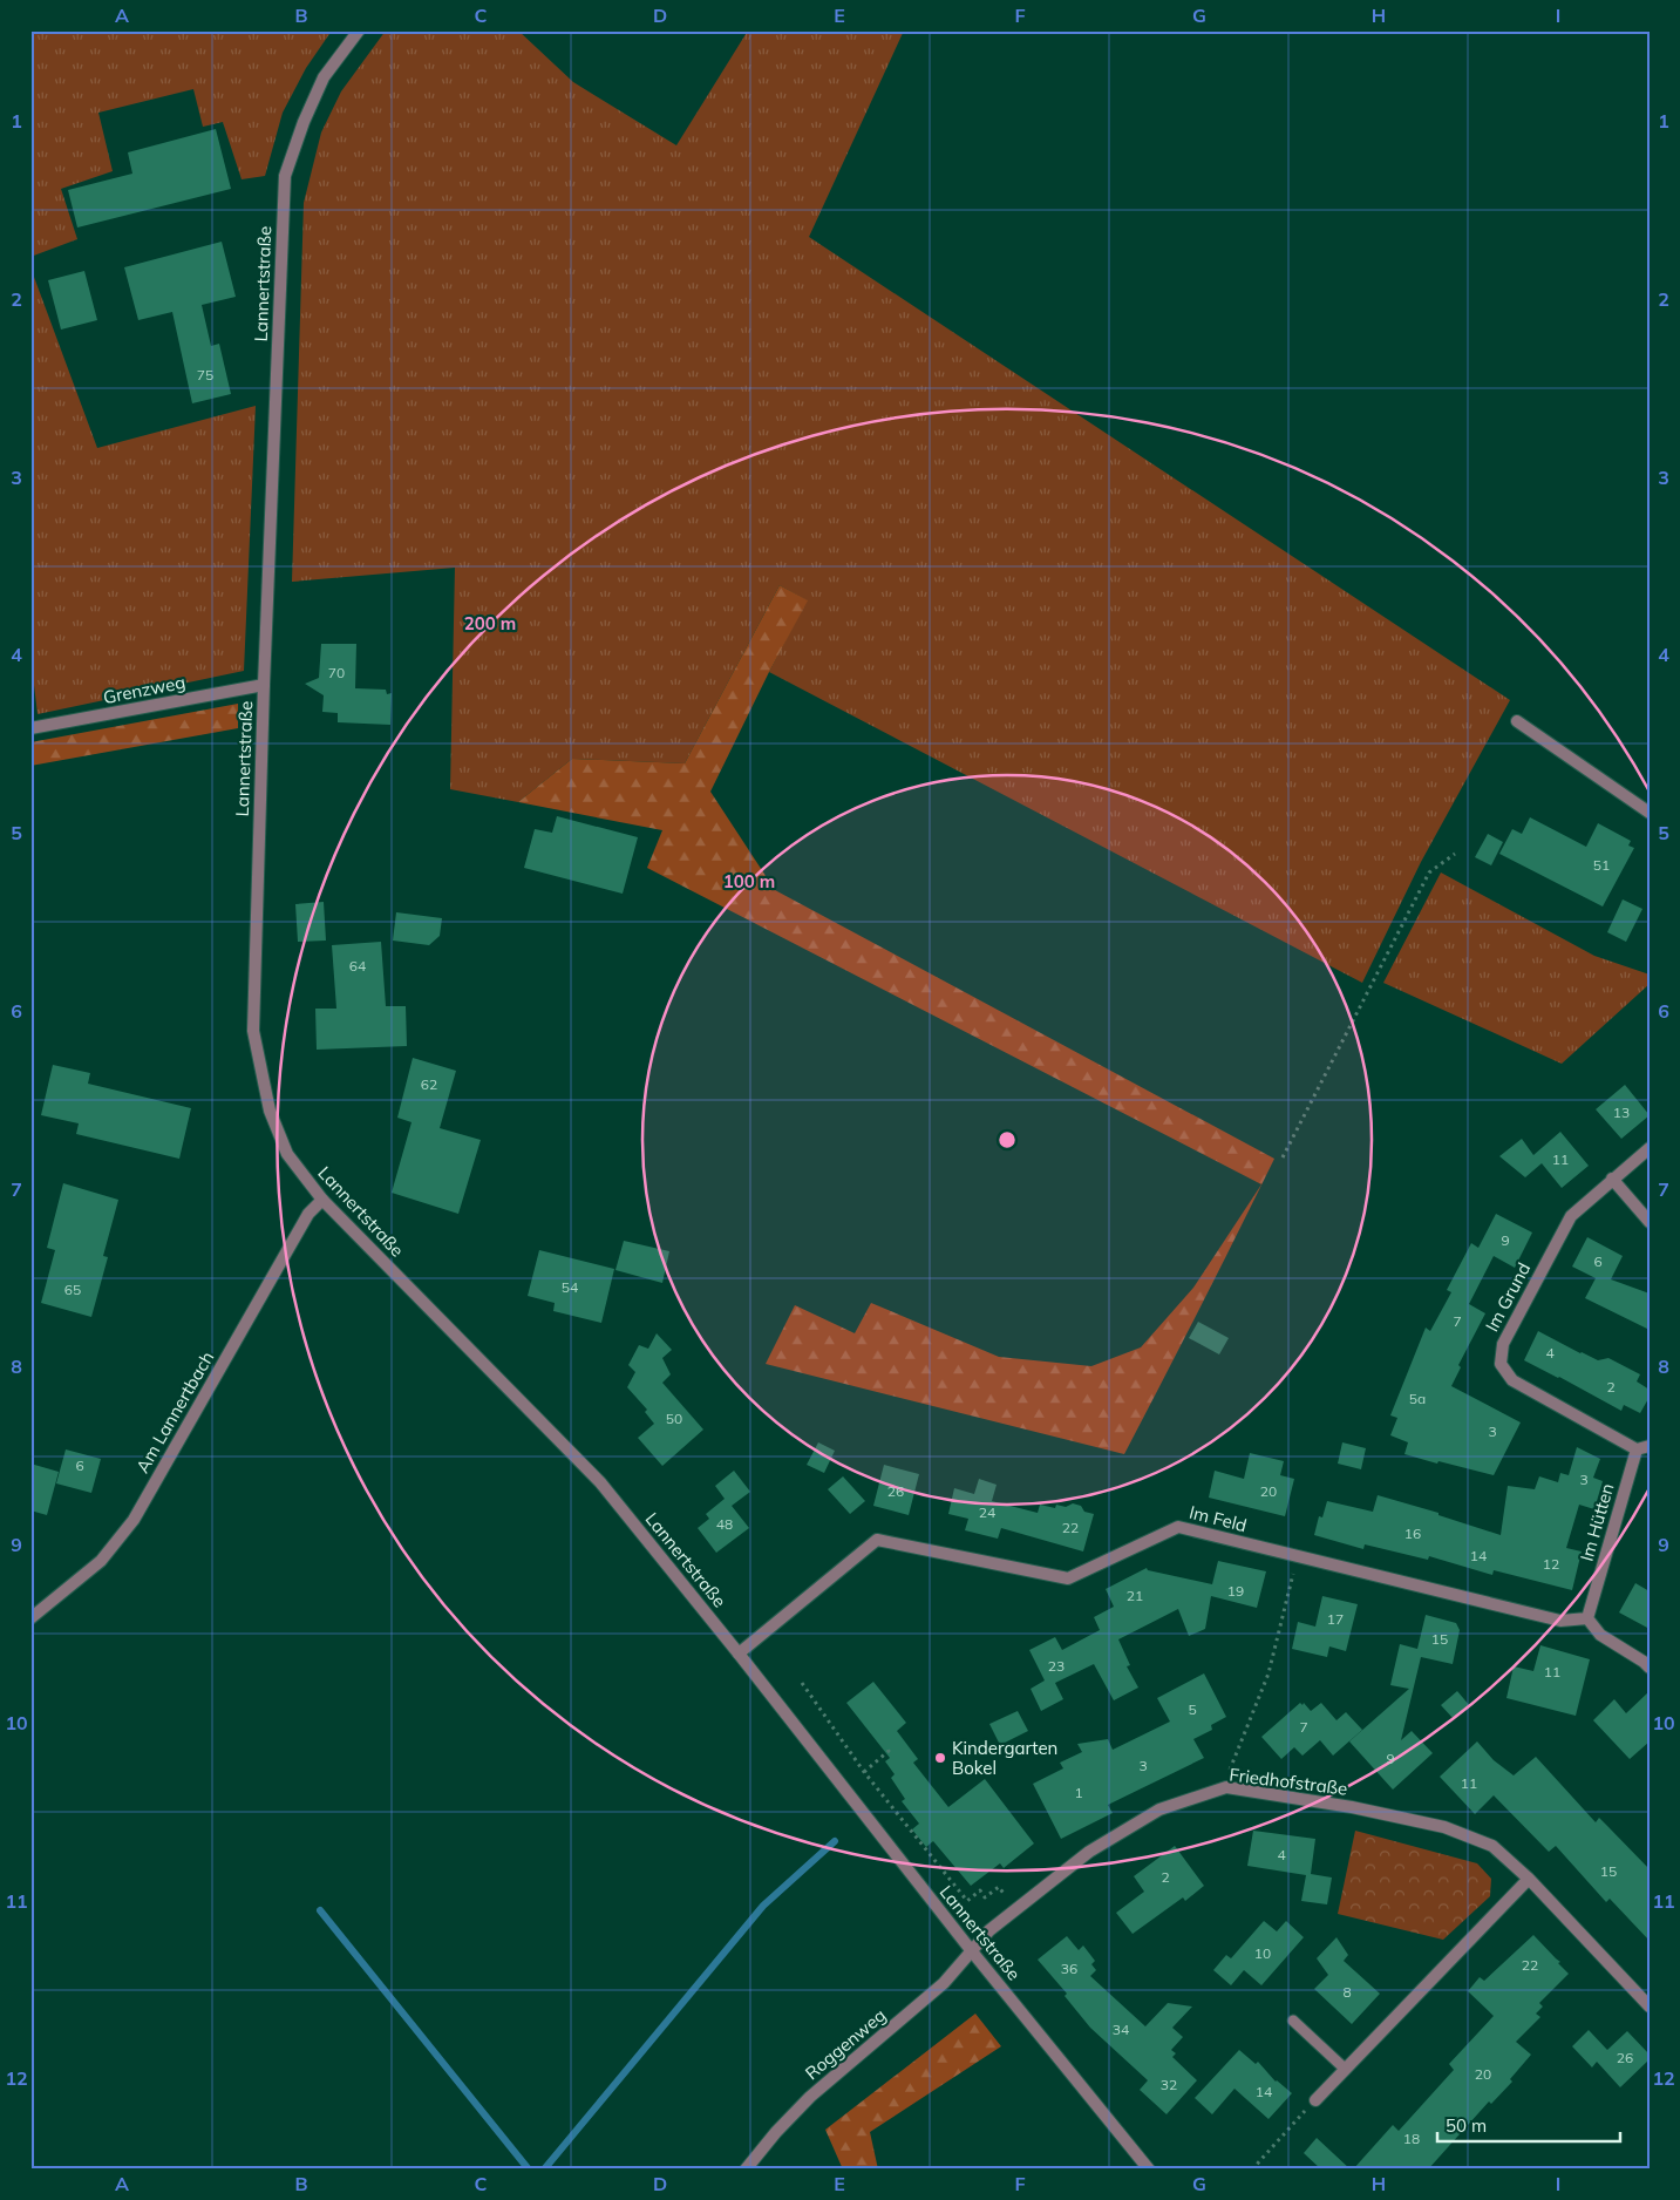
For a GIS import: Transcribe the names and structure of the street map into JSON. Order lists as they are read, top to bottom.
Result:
{
  "streets": {
    "street": [
      "Lannertstraße",
      "Grenzweg",
      "Im Grund",
      "Am Lannertbach",
      "Im Feld",
      "Im Hütten",
      "Friedhofstraße",
      "Roggenweg"
    ]
  },
  "crossings": [
    ["Lannertstraße", "Grenzweg"],
    ["Lannertstraße", "Am Lannertbach"],
    ["Lannertstraße", "Im Feld"],
    ["Lannertstraße", "Friedhofstraße"],
    ["Lannertstraße", "Roggenweg"],
    ["Im Grund", "Im Hütten"],
    ["Im Feld", "Im Hütten"],
    ["Friedhofstraße", "Roggenweg"]
  ],
  "places": ["Kindergarten Bokel"],
  "house_numbers": [
    "75",
    "70",
    "51",
    "64",
    "62",
    "13",
    "11",
    "9",
    "6",
    "54",
    "65",
    "7",
    "4",
    "2",
    "5a",
    "50",
    "3",
    "6",
    "3",
    "26",
    "20",
    "24",
    "48",
    "22",
    "16",
    "14",
    "12",
    "19",
    "21",
    "17",
    "15",
    "23",
    "11",
    "5",
    "7",
    "9",
    "3",
    "11",
    "1",
    "4",
    "15",
    "2",
    "10",
    "22",
    "36",
    "8",
    "34",
    "26",
    "20",
    "32",
    "14",
    "18"
  ],
  "scale_bar": "50 m",
  "grid": {
    "columns": [
      "A",
      "B",
      "C",
      "D",
      "E",
      "F",
      "G",
      "H",
      "I"
    ],
    "rows": [
      "1",
      "2",
      "3",
      "4",
      "5",
      "6",
      "7",
      "8",
      "9",
      "10",
      "11",
      "12"
    ]
  },
  "rings": ["200 m", "100 m"]
}
